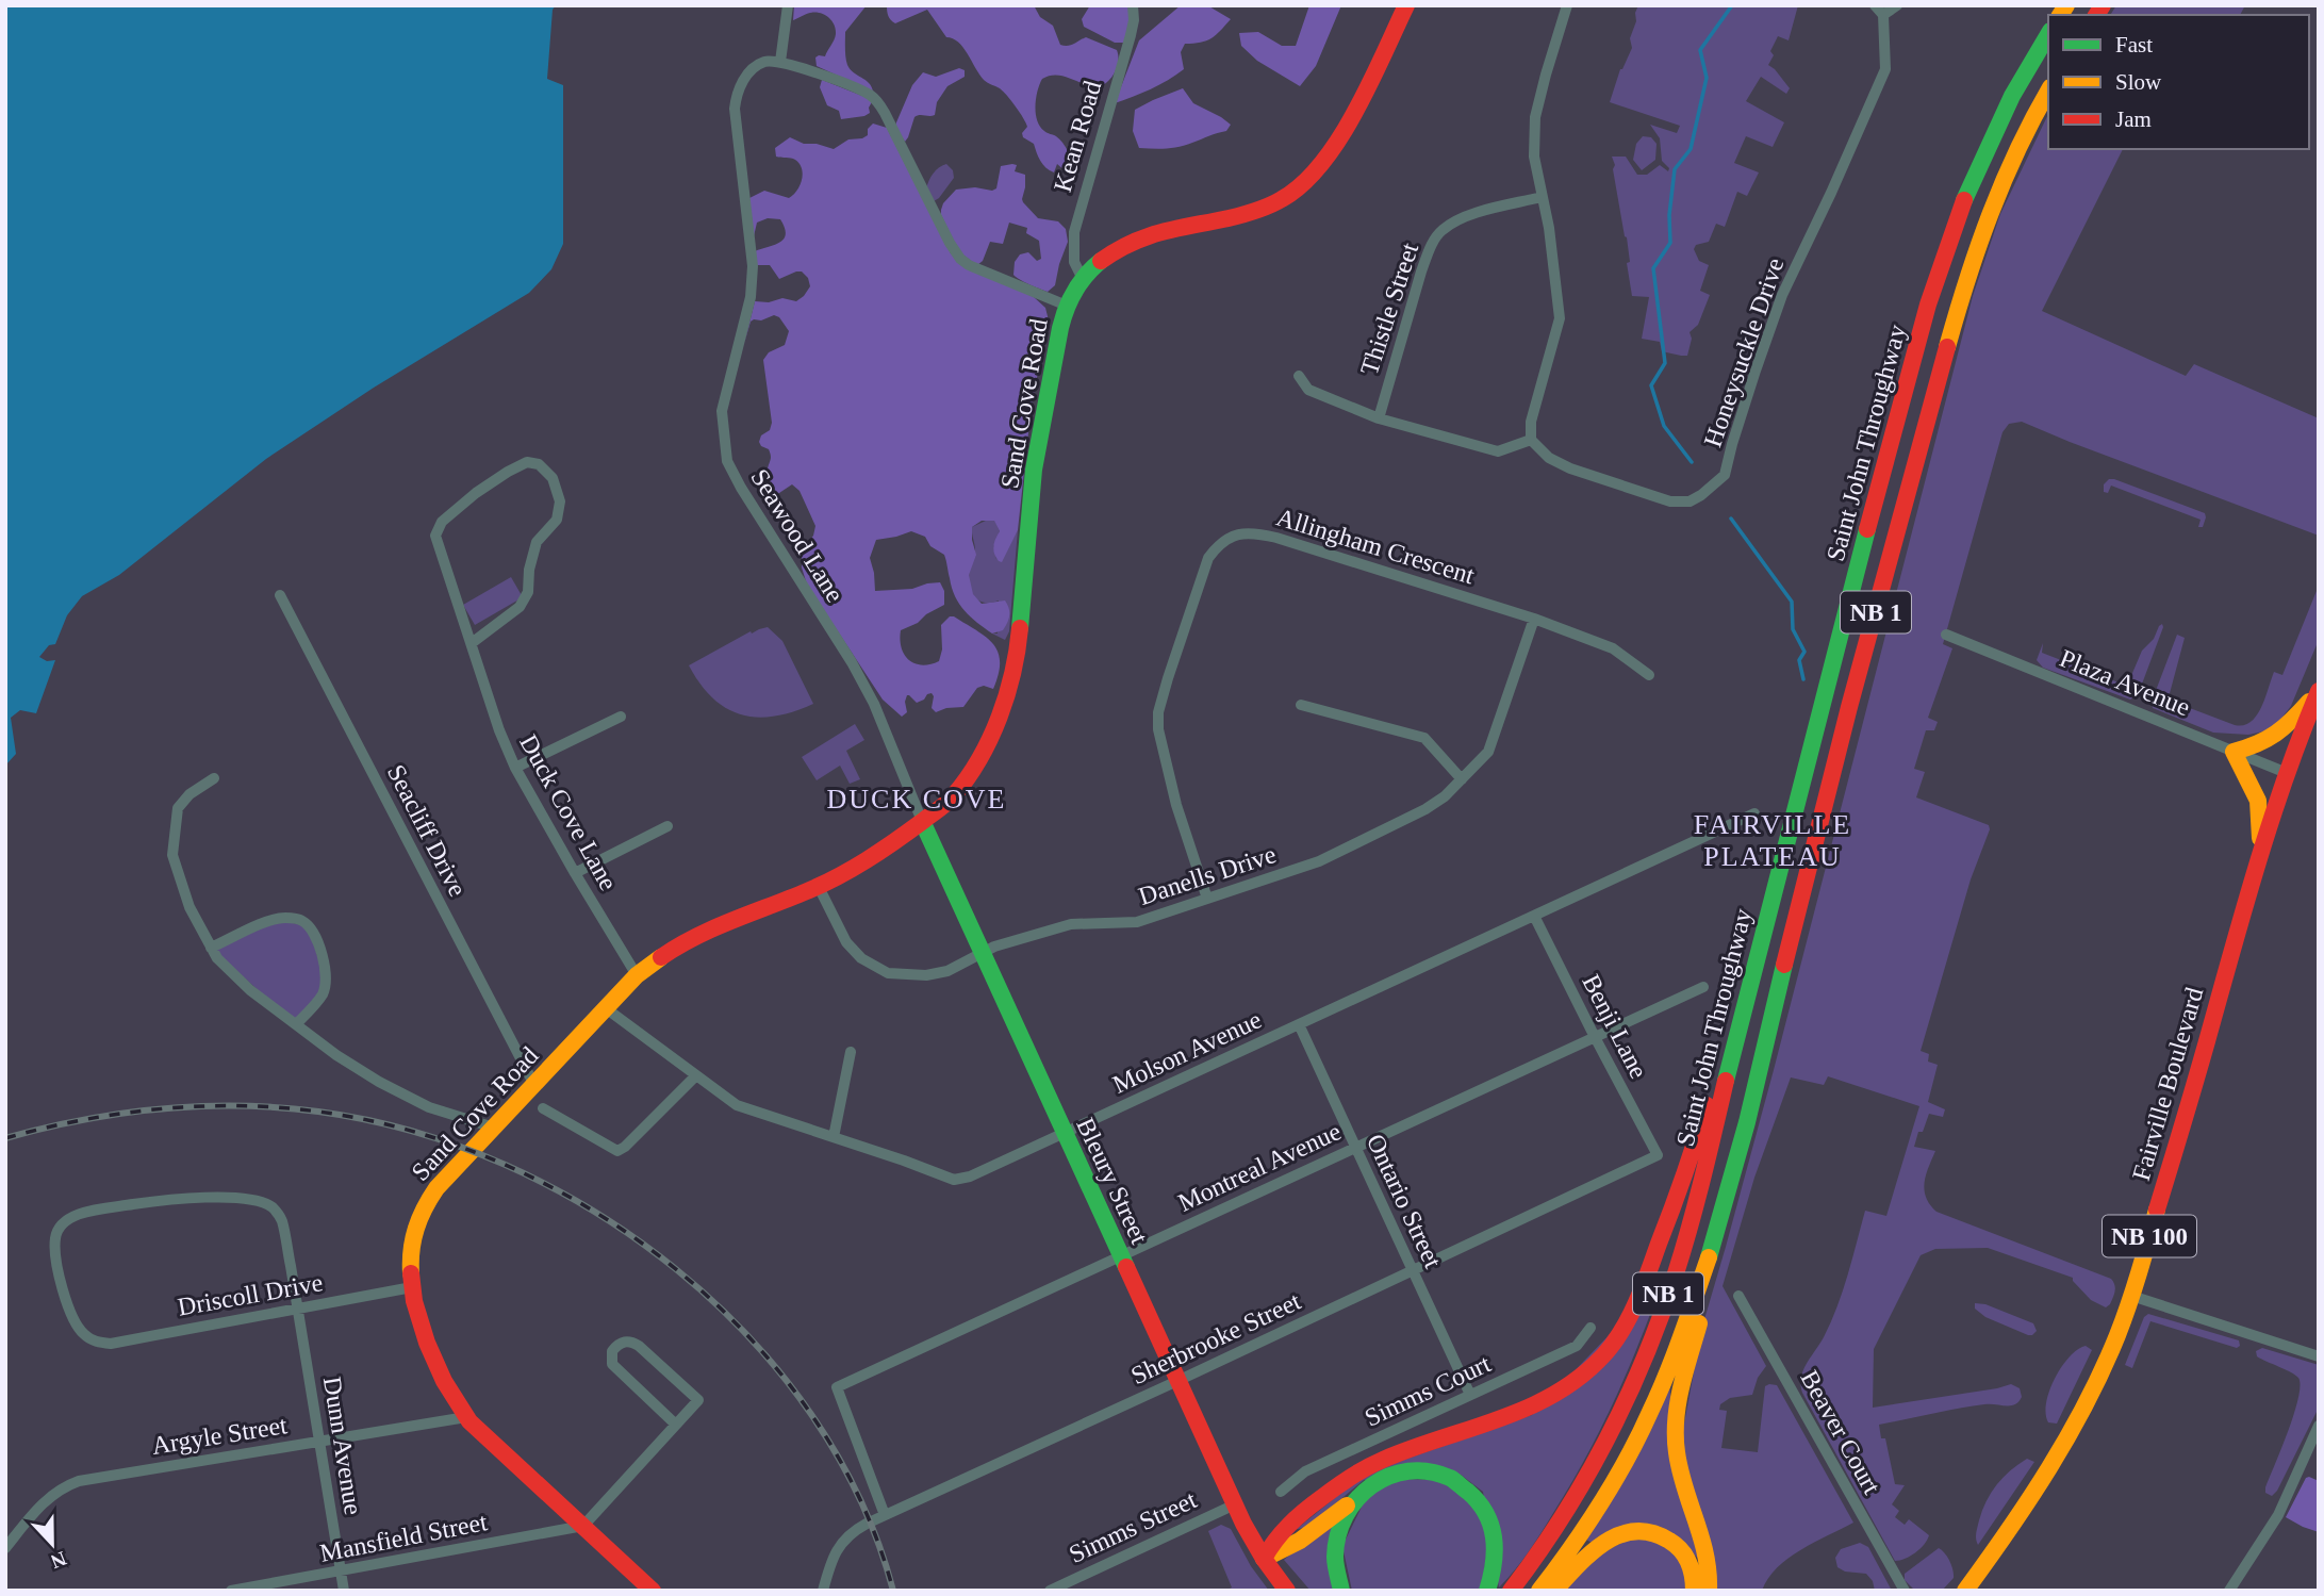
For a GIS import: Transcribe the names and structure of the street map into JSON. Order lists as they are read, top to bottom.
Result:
{
  "streets": {
    "main road": [
      "Sand Cove Road",
      "Saint John Throughway",
      "NB 1",
      "Fairville Boulevard",
      "Bleury Street",
      "NB 100"
    ],
    "street": [
      "Kean Road",
      "Thistle Street",
      "Honeysuckle Drive",
      "Seawood Lane",
      "Allingham Crescent",
      "Plaza Avenue",
      "Duck Cove Lane",
      "Seacliff Drive",
      "Danells Drive",
      "Benji Lane",
      "Molson Avenue",
      "Montreal Avenue",
      "Ontario Street",
      "Driscoll Drive",
      "Sherbrooke Street",
      "Simms Court",
      "Beaver Court",
      "Argyle Street",
      "Dunn Avenue",
      "Simms Street",
      "Mansfield Street"
    ]
  },
  "crossings": [
    ["Kean Road", "Sand Cove Road"],
    ["Sand Cove Road", "Seawood Lane"],
    ["Sand Cove Road", "Duck Cove Lane"],
    ["Sand Cove Road", "Seacliff Drive"],
    ["Sand Cove Road", "Danells Drive"],
    ["Sand Cove Road", "Molson Avenue"],
    ["Sand Cove Road", "Bleury Street"],
    ["Sand Cove Road", "Driscoll Drive"],
    ["Sand Cove Road", "Argyle Street"],
    ["Sand Cove Road", "Mansfield Street"],
    ["Seawood Lane", "Bleury Street"],
    ["Allingham Crescent", "Danells Drive"],
    ["Plaza Avenue", "Fairville Boulevard"],
    ["Danells Drive", "Bleury Street"],
    ["Benji Lane", "Molson Avenue"],
    ["Benji Lane", "Montreal Avenue"],
    ["Benji Lane", "Sherbrooke Street"],
    ["Molson Avenue", "Bleury Street"],
    ["Molson Avenue", "Ontario Street"],
    ["Montreal Avenue", "Bleury Street"],
    ["Montreal Avenue", "Ontario Street"],
    ["Montreal Avenue", "Sherbrooke Street"],
    ["Bleury Street", "Sherbrooke Street"],
    ["Bleury Street", "Simms Street"],
    ["Ontario Street", "Sherbrooke Street"],
    ["Ontario Street", "Simms Court"],
    ["Driscoll Drive", "Dunn Avenue"],
    ["Argyle Street", "Dunn Avenue"],
    ["Dunn Avenue", "Mansfield Street"]
  ],
  "districts": ["DUCK COVE", "FAIRVILLE PLATEAU"],
  "legend": ["Fast", "Slow", "Jam"],
  "north": "bottom"
}
